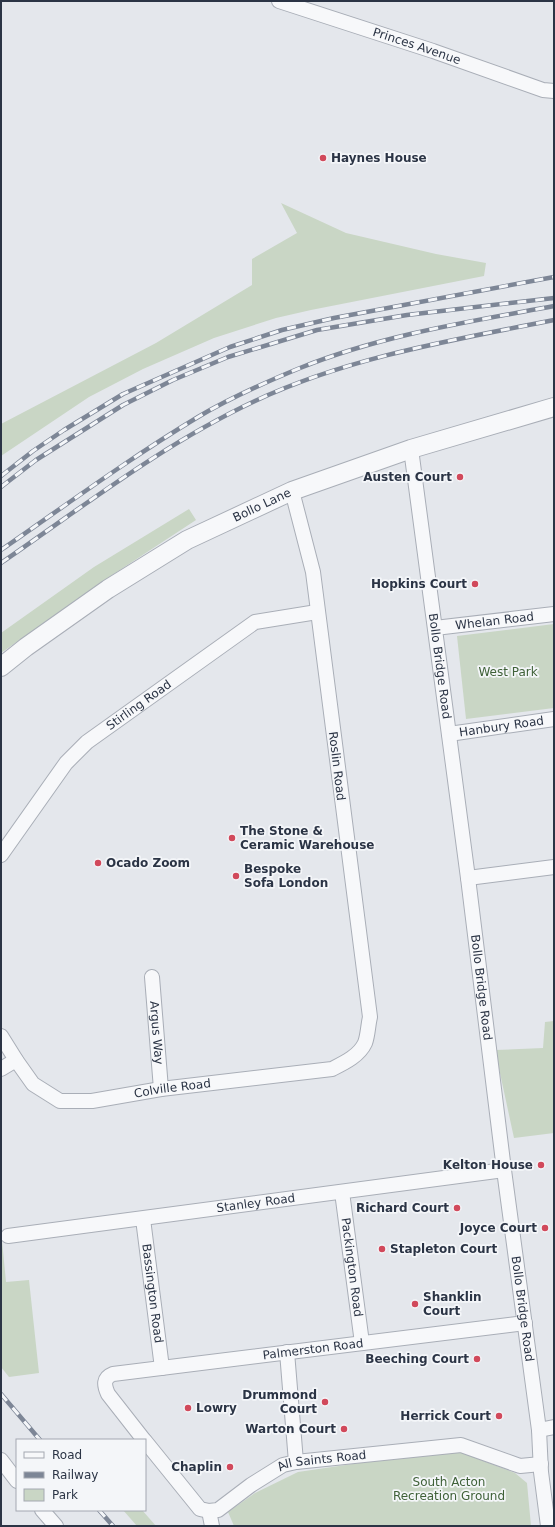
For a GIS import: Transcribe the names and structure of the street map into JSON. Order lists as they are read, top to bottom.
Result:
{
  "streets": {
    "street": [
      "Princes Avenue",
      "Bollo Lane",
      "Whelan Road",
      "Bollo Bridge Road",
      "Stirling Road",
      "Hanbury Road",
      "Roslin Road",
      "Argus Way",
      "Colville Road",
      "Stanley Road",
      "Packington Road",
      "Bassington Road",
      "Palmerston Road",
      "All Saints Road"
    ]
  },
  "crossings": [
    ["Bollo Lane", "Bollo Bridge Road"],
    ["Bollo Lane", "Roslin Road"],
    ["Whelan Road", "Bollo Bridge Road"],
    ["Bollo Bridge Road", "Hanbury Road"],
    ["Bollo Bridge Road", "Stanley Road"],
    ["Bollo Bridge Road", "Palmerston Road"],
    ["Bollo Bridge Road", "All Saints Road"],
    ["Stirling Road", "Roslin Road"],
    ["Roslin Road", "Colville Road"],
    ["Argus Way", "Colville Road"],
    ["Stanley Road", "Packington Road"],
    ["Stanley Road", "Bassington Road"],
    ["Packington Road", "Palmerston Road"],
    ["Bassington Road", "Palmerston Road"]
  ],
  "parks": ["West Park", "South Acton Recreation Ground"],
  "places": [
    "Haynes House",
    "Austen Court",
    "Hopkins Court",
    "The Stone & Ceramic Warehouse",
    "Ocado Zoom",
    "Bespoke Sofa London",
    "Kelton House",
    "Richard Court",
    "Joyce Court",
    "Stapleton Court",
    "Shanklin Court",
    "Beeching Court",
    "Drummond Court",
    "Lowry",
    "Herrick Court",
    "Warton Court",
    "Chaplin"
  ],
  "legend": ["Road", "Railway", "Park"]
}
